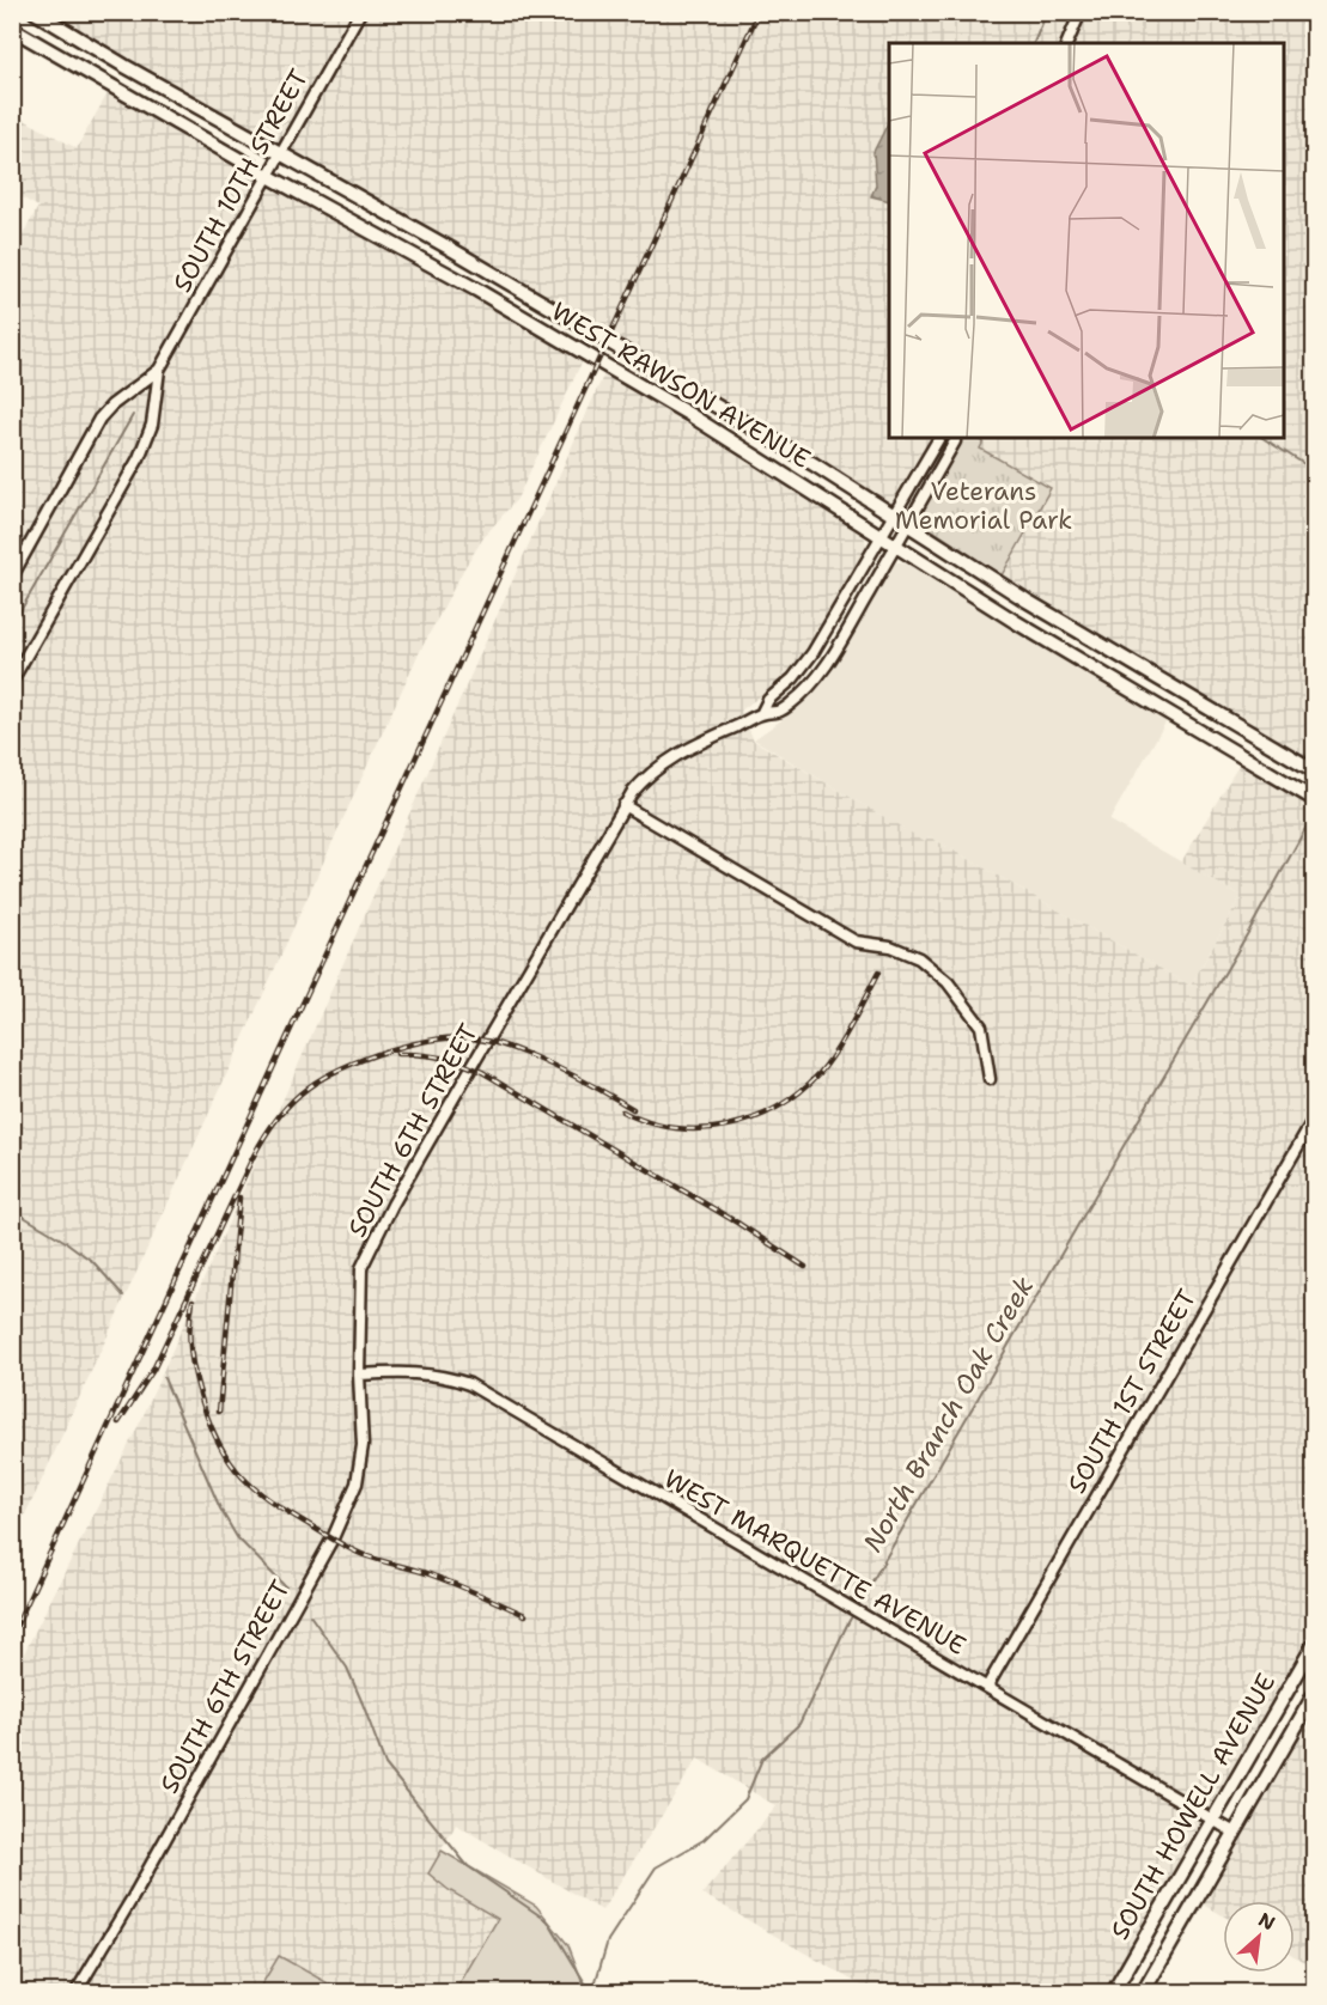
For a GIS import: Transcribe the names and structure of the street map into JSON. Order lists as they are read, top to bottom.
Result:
{
  "streets": {
    "main road": ["WEST RAWSON AVENUE", "SOUTH HOWELL AVENUE"],
    "street": [
      "SOUTH 10TH STREET",
      "SOUTH 6TH STREET",
      "SOUTH 1ST STREET",
      "WEST MARQUETTE AVENUE"
    ]
  },
  "crossings": [
    ["SOUTH 10TH STREET", "WEST RAWSON AVENUE"],
    ["WEST RAWSON AVENUE", "SOUTH 6TH STREET"],
    ["SOUTH 6TH STREET", "WEST MARQUETTE AVENUE"],
    ["SOUTH 1ST STREET", "WEST MARQUETTE AVENUE"],
    ["WEST MARQUETTE AVENUE", "SOUTH HOWELL AVENUE"]
  ],
  "water": ["North Branch Oak Creek"],
  "parks": ["Veterans Memorial Park"],
  "north": "top right"
}
